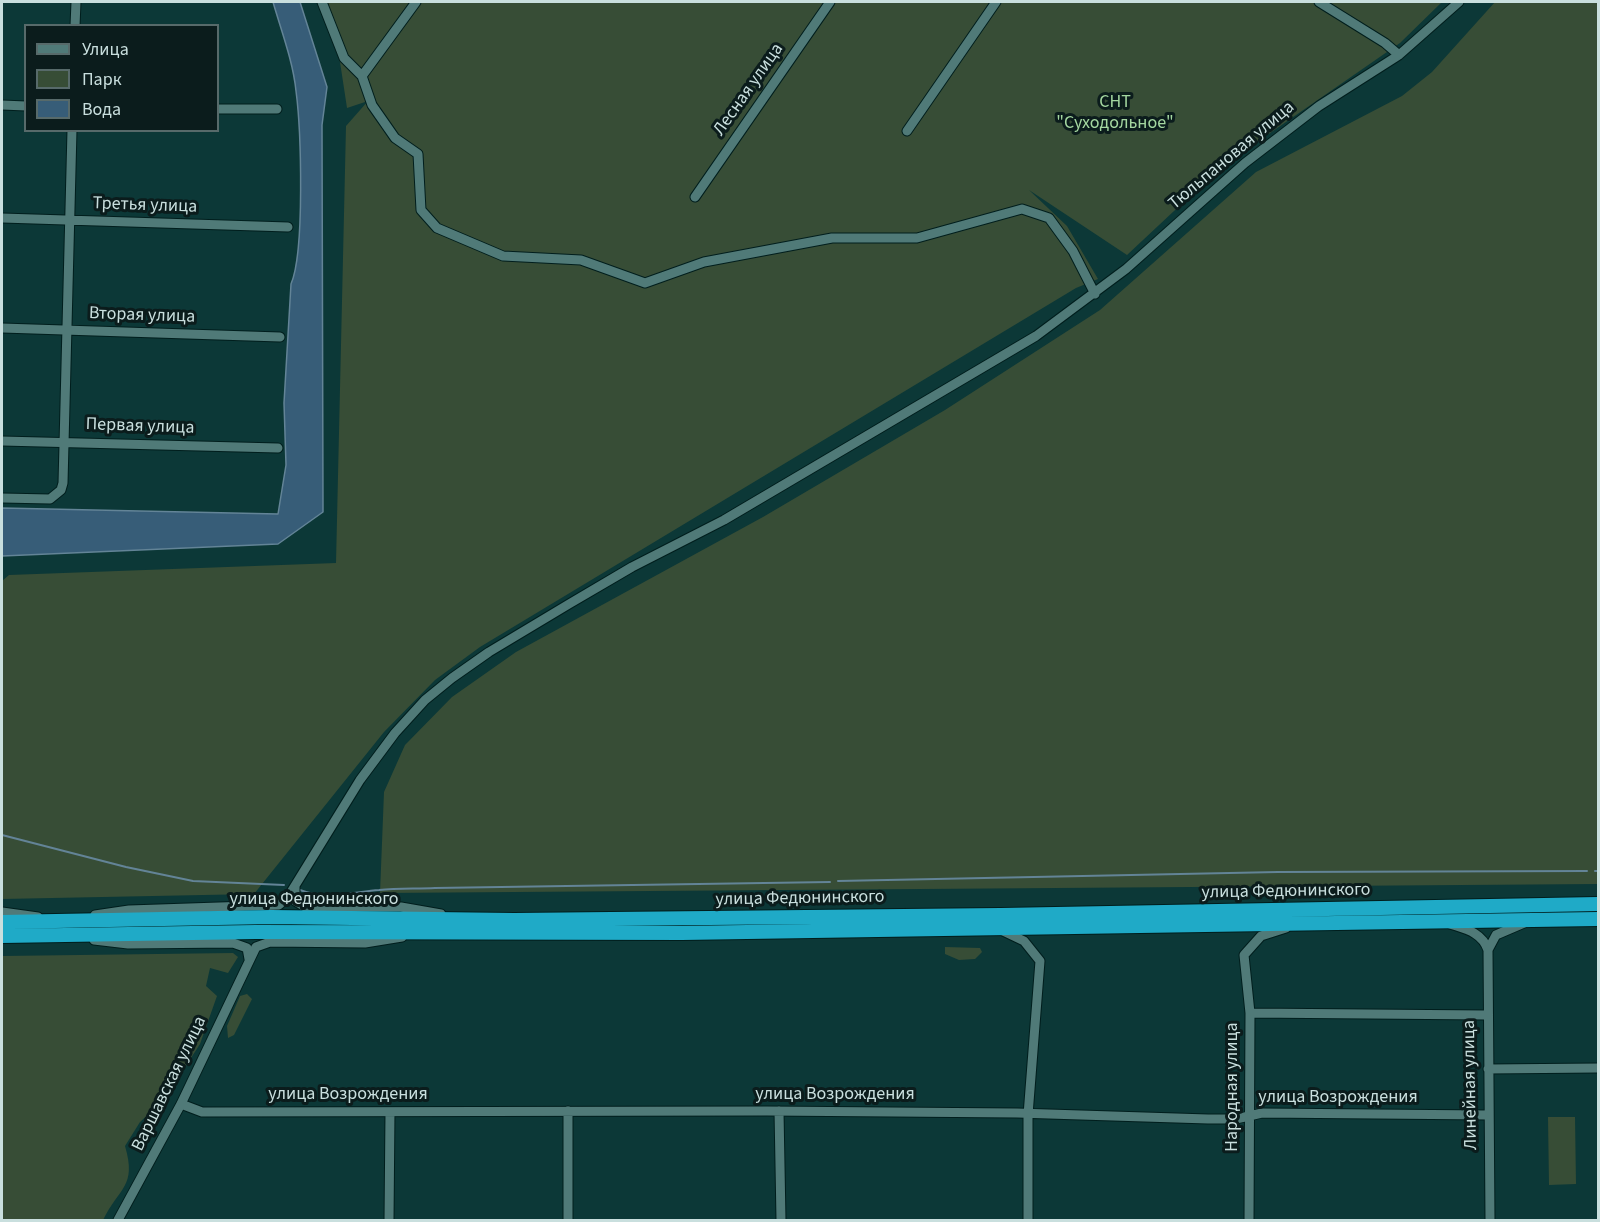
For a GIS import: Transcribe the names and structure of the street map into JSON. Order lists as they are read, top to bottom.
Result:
{
  "streets": {
    "highway": ["улица Федюнинского"],
    "street": [
      "Лесная улица",
      "Тюльпановая улица",
      "Третья улица",
      "Вторая улица",
      "Первая улица",
      "Варшавская улица",
      "Линейная улица",
      "Народная улица",
      "улица Возрождения"
    ]
  },
  "crossings": [
    ["Тюльпановая улица", "улица Федюнинского"],
    ["улица Федюнинского", "Варшавская улица"],
    ["улица Федюнинского", "Народная улица"],
    ["Варшавская улица", "улица Возрождения"],
    ["Линейная улица", "улица Возрождения"],
    ["Народная улица", "улица Возрождения"]
  ],
  "parks": ["СНТ \"Суходольное\""],
  "legend": ["Улица", "Парк", "Вода"]
}
